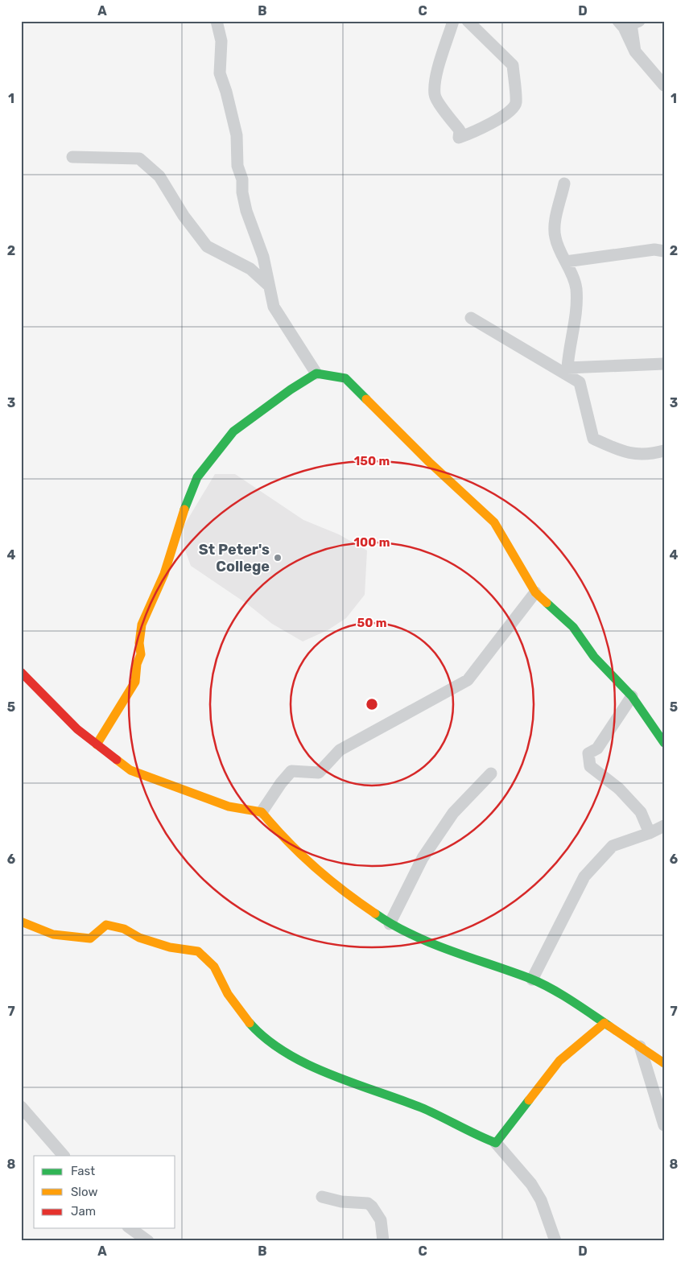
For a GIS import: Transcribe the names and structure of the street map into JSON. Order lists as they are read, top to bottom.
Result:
{
  "places": ["St Peter's College"],
  "legend": ["Fast", "Slow", "Jam"],
  "grid": {
    "columns": [
      "A",
      "B",
      "C",
      "D"
    ],
    "rows": [
      "1",
      "2",
      "3",
      "4",
      "5",
      "6",
      "7",
      "8"
    ]
  },
  "rings": ["150 m", "100 m", "50 m"]
}
